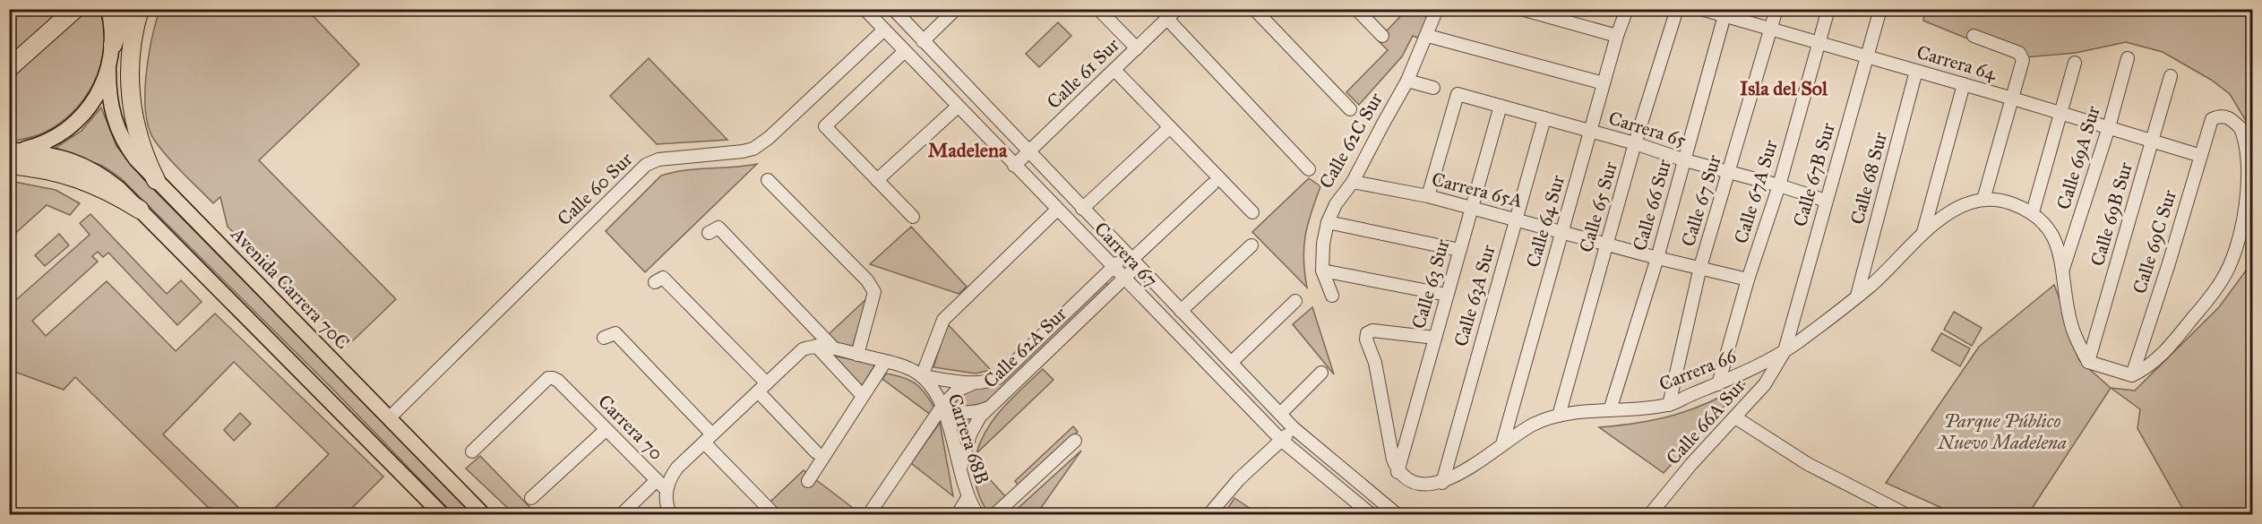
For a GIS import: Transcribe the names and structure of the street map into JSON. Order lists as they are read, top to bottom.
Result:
{
  "streets": {
    "main road": ["Avenida Carrera 70C"],
    "street": [
      "Carrera 64",
      "Calle 61 Sur",
      "Carrera 65",
      "Calle 62C Sur",
      "Calle 69A Sur",
      "Calle 67B Sur",
      "Calle 68 Sur",
      "Calle 60 Sur",
      "Carrera 65A",
      "Calle 67A Sur",
      "Calle 67 Sur",
      "Calle 66 Sur",
      "Calle 65 Sur",
      "Calle 69B Sur",
      "Calle 64 Sur",
      "Calle 69C Sur",
      "Carrera 67",
      "Calle 63 Sur",
      "Calle 63A Sur",
      "Calle 62A Sur",
      "Carrera 66",
      "Calle 66A Sur",
      "Carrera 70",
      "Carrera 68B"
    ]
  },
  "crossings": [
    ["Carrera 64", "Calle 69A Sur"],
    ["Carrera 64", "Calle 67B Sur"],
    ["Carrera 64", "Calle 68 Sur"],
    ["Carrera 64", "Calle 67A Sur"],
    ["Carrera 64", "Calle 67 Sur"],
    ["Carrera 64", "Calle 66 Sur"],
    ["Carrera 64", "Calle 69B Sur"],
    ["Carrera 64", "Calle 69C Sur"],
    ["Calle 61 Sur", "Carrera 67"],
    ["Carrera 65", "Calle 67B Sur"],
    ["Carrera 65", "Carrera 65A"],
    ["Carrera 65", "Calle 67A Sur"],
    ["Carrera 65", "Calle 67 Sur"],
    ["Carrera 65", "Calle 66 Sur"],
    ["Carrera 65", "Calle 65 Sur"],
    ["Carrera 65", "Calle 64 Sur"],
    ["Carrera 65", "Calle 63 Sur"],
    ["Carrera 65", "Calle 63A Sur"],
    ["Calle 62C Sur", "Carrera 65A"],
    ["Calle 67B Sur", "Carrera 66"],
    ["Calle 67B Sur", "Calle 66A Sur"],
    ["Calle 68 Sur", "Carrera 66"],
    ["Calle 60 Sur", "Carrera 67"],
    ["Calle 60 Sur", "Avenida Carrera 70C"],
    ["Carrera 65A", "Calle 67A Sur"],
    ["Carrera 65A", "Calle 67 Sur"],
    ["Carrera 65A", "Calle 66 Sur"],
    ["Carrera 65A", "Calle 65 Sur"],
    ["Carrera 65A", "Calle 64 Sur"],
    ["Carrera 65A", "Calle 63 Sur"],
    ["Carrera 65A", "Calle 63A Sur"],
    ["Calle 67A Sur", "Carrera 66"],
    ["Calle 67 Sur", "Carrera 66"],
    ["Calle 66 Sur", "Carrera 66"],
    ["Calle 65 Sur", "Carrera 66"],
    ["Calle 64 Sur", "Carrera 66"],
    ["Carrera 67", "Calle 62A Sur"],
    ["Calle 63 Sur", "Carrera 66"],
    ["Calle 63A Sur", "Carrera 66"],
    ["Calle 62A Sur", "Carrera 68B"],
    ["Carrera 66", "Calle 66A Sur"]
  ],
  "districts": ["Isla del Sol", "Madelena"],
  "parks": ["Parque Público Nuevo Madelena"]
}
